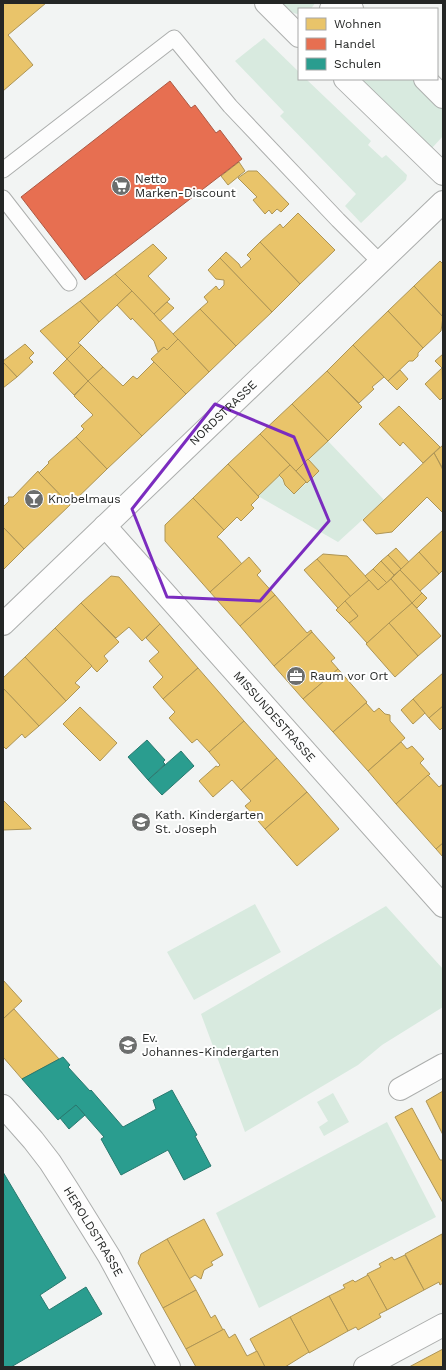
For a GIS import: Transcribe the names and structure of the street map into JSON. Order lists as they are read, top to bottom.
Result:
{
  "streets": {
    "street": ["NORDSTRASSE", "MISSUNDESTRASSE", "HEROLDSTRASSE"]
  },
  "crossings": [
    ["NORDSTRASSE", "MISSUNDESTRASSE"]
  ],
  "places": {
    "supermarket": ["Netto Marken-Discount"],
    "bar": ["Knobelmaus"],
    "office": ["Raum vor Ort"],
    "school or university": ["Kath. Kindergarten St. Joseph", "Ev. Johannes-Kindergarten"]
  },
  "legend": ["Wohnen", "Handel", "Schulen"]
}
